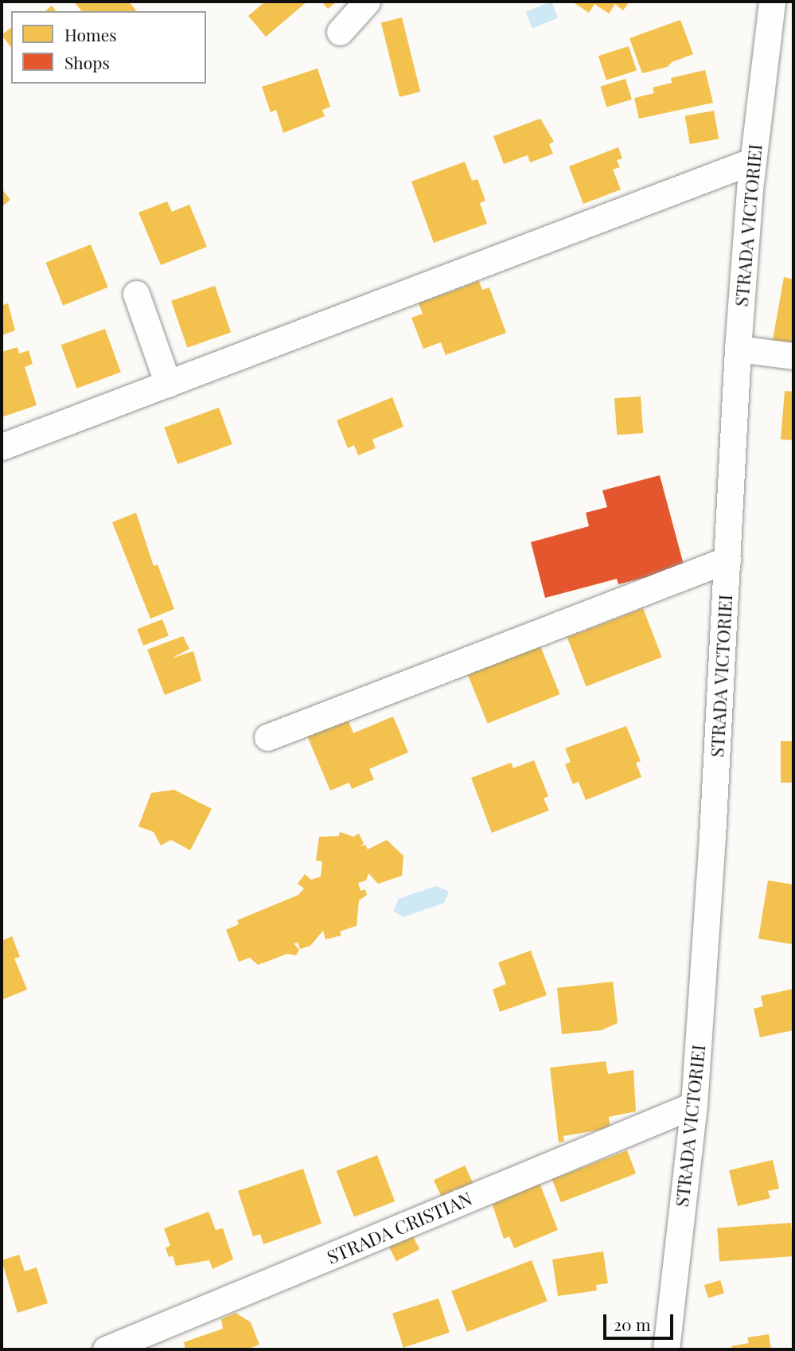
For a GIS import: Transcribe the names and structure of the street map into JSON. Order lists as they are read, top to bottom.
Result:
{
  "streets": {
    "street": ["STRADA VICTORIEI", "STRADA CRISTIAN"]
  },
  "crossings": [
    ["STRADA VICTORIEI", "STRADA CRISTIAN"]
  ],
  "legend": ["Homes", "Shops"],
  "scale_bar": "20 m"
}
